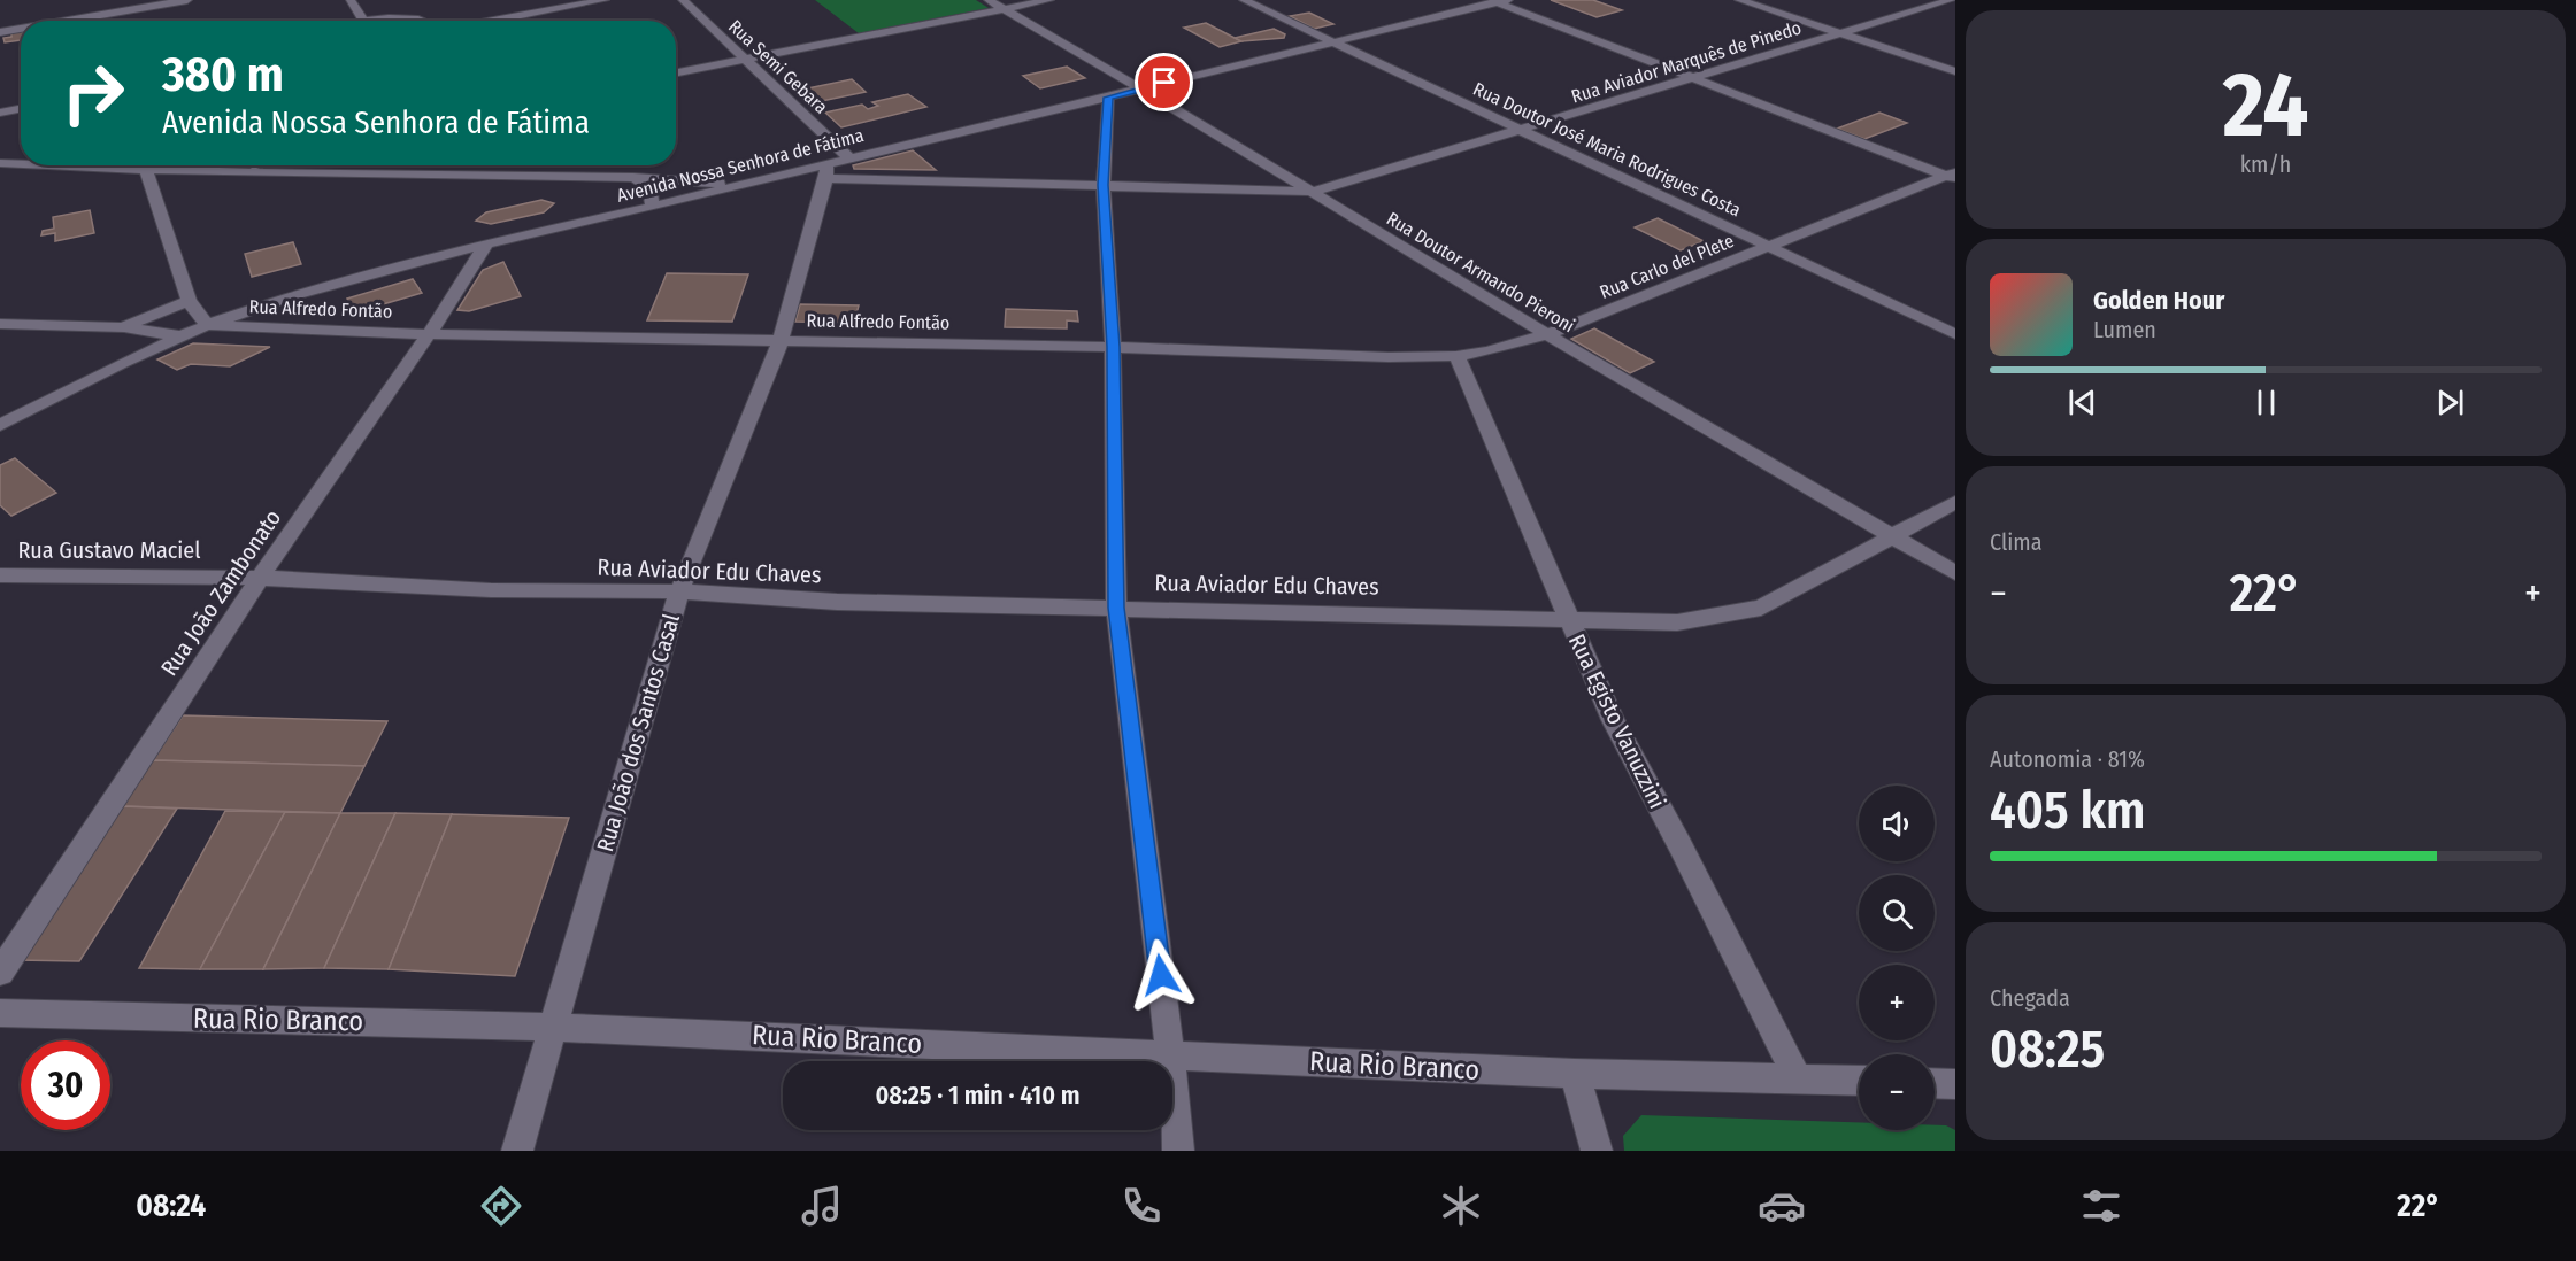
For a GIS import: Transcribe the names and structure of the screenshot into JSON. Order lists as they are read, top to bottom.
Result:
{
  "streets": {
    "street": [
      "Rua Aviador Marquês de Pinedo",
      "Rua Semi Gebara",
      "Rua Doutor José Maria Rodrigues Costa",
      "Avenida Nossa Senhora de Fátima",
      "Rua Carlo del Plete",
      "Rua Doutor Armando Pieroni",
      "Rua Alfredo Fontão",
      "Rua Gustavo Maciel",
      "Rua Aviador Edu Chaves",
      "Rua João Zambonato",
      "Rua Egisto Vanuzzini",
      "Rua João dos Santos Casal",
      "Rua Rio Branco"
    ]
  },
  "crossings": [
    ["Rua Aviador Marquês de Pinedo", "Rua Doutor José Maria Rodrigues Costa"],
    ["Rua Aviador Marquês de Pinedo", "Rua Doutor Armando Pieroni"],
    ["Rua Semi Gebara", "Avenida Nossa Senhora de Fátima"],
    ["Rua Doutor José Maria Rodrigues Costa", "Avenida Nossa Senhora de Fátima"],
    ["Rua Doutor José Maria Rodrigues Costa", "Rua Carlo del Plete"],
    ["Avenida Nossa Senhora de Fátima", "Rua Doutor Armando Pieroni"],
    ["Avenida Nossa Senhora de Fátima", "Rua Alfredo Fontão"],
    ["Avenida Nossa Senhora de Fátima", "Rua João Zambonato"],
    ["Avenida Nossa Senhora de Fátima", "Rua João dos Santos Casal"],
    ["Rua Carlo del Plete", "Rua Doutor Armando Pieroni"],
    ["Rua Carlo del Plete", "Rua Alfredo Fontão"],
    ["Rua Doutor Armando Pieroni", "Rua Alfredo Fontão"],
    ["Rua Doutor Armando Pieroni", "Rua Aviador Edu Chaves"],
    ["Rua Alfredo Fontão", "Rua João Zambonato"],
    ["Rua Alfredo Fontão", "Rua Egisto Vanuzzini"],
    ["Rua Alfredo Fontão", "Rua João dos Santos Casal"],
    ["Rua Gustavo Maciel", "Rua Aviador Edu Chaves"],
    ["Rua Gustavo Maciel", "Rua João Zambonato"],
    ["Rua Aviador Edu Chaves", "Rua João Zambonato"],
    ["Rua Aviador Edu Chaves", "Rua Egisto Vanuzzini"],
    ["Rua Aviador Edu Chaves", "Rua João dos Santos Casal"],
    ["Rua Egisto Vanuzzini", "Rua Rio Branco"],
    ["Rua João dos Santos Casal", "Rua Rio Branco"]
  ],
  "page": {
    "tile": [
      ["24", "km/h"],
      "Clima",
      ["Autonomia · 81%", "405 km"],
      ["Chegada", "08:25"]
    ],
    "turn": ["380 m", "Avenida Nossa Senhora de Fátima"],
    "song": ["Golden Hour", "Lumen"],
    "heat": ["−", "22°", "+"],
    "map_buttons": ["+", "−"],
    "limit": "30",
    "trip": "08:25 · 1 min · 410 m",
    "tabs": ["08:24", "22°"]
  }
}
